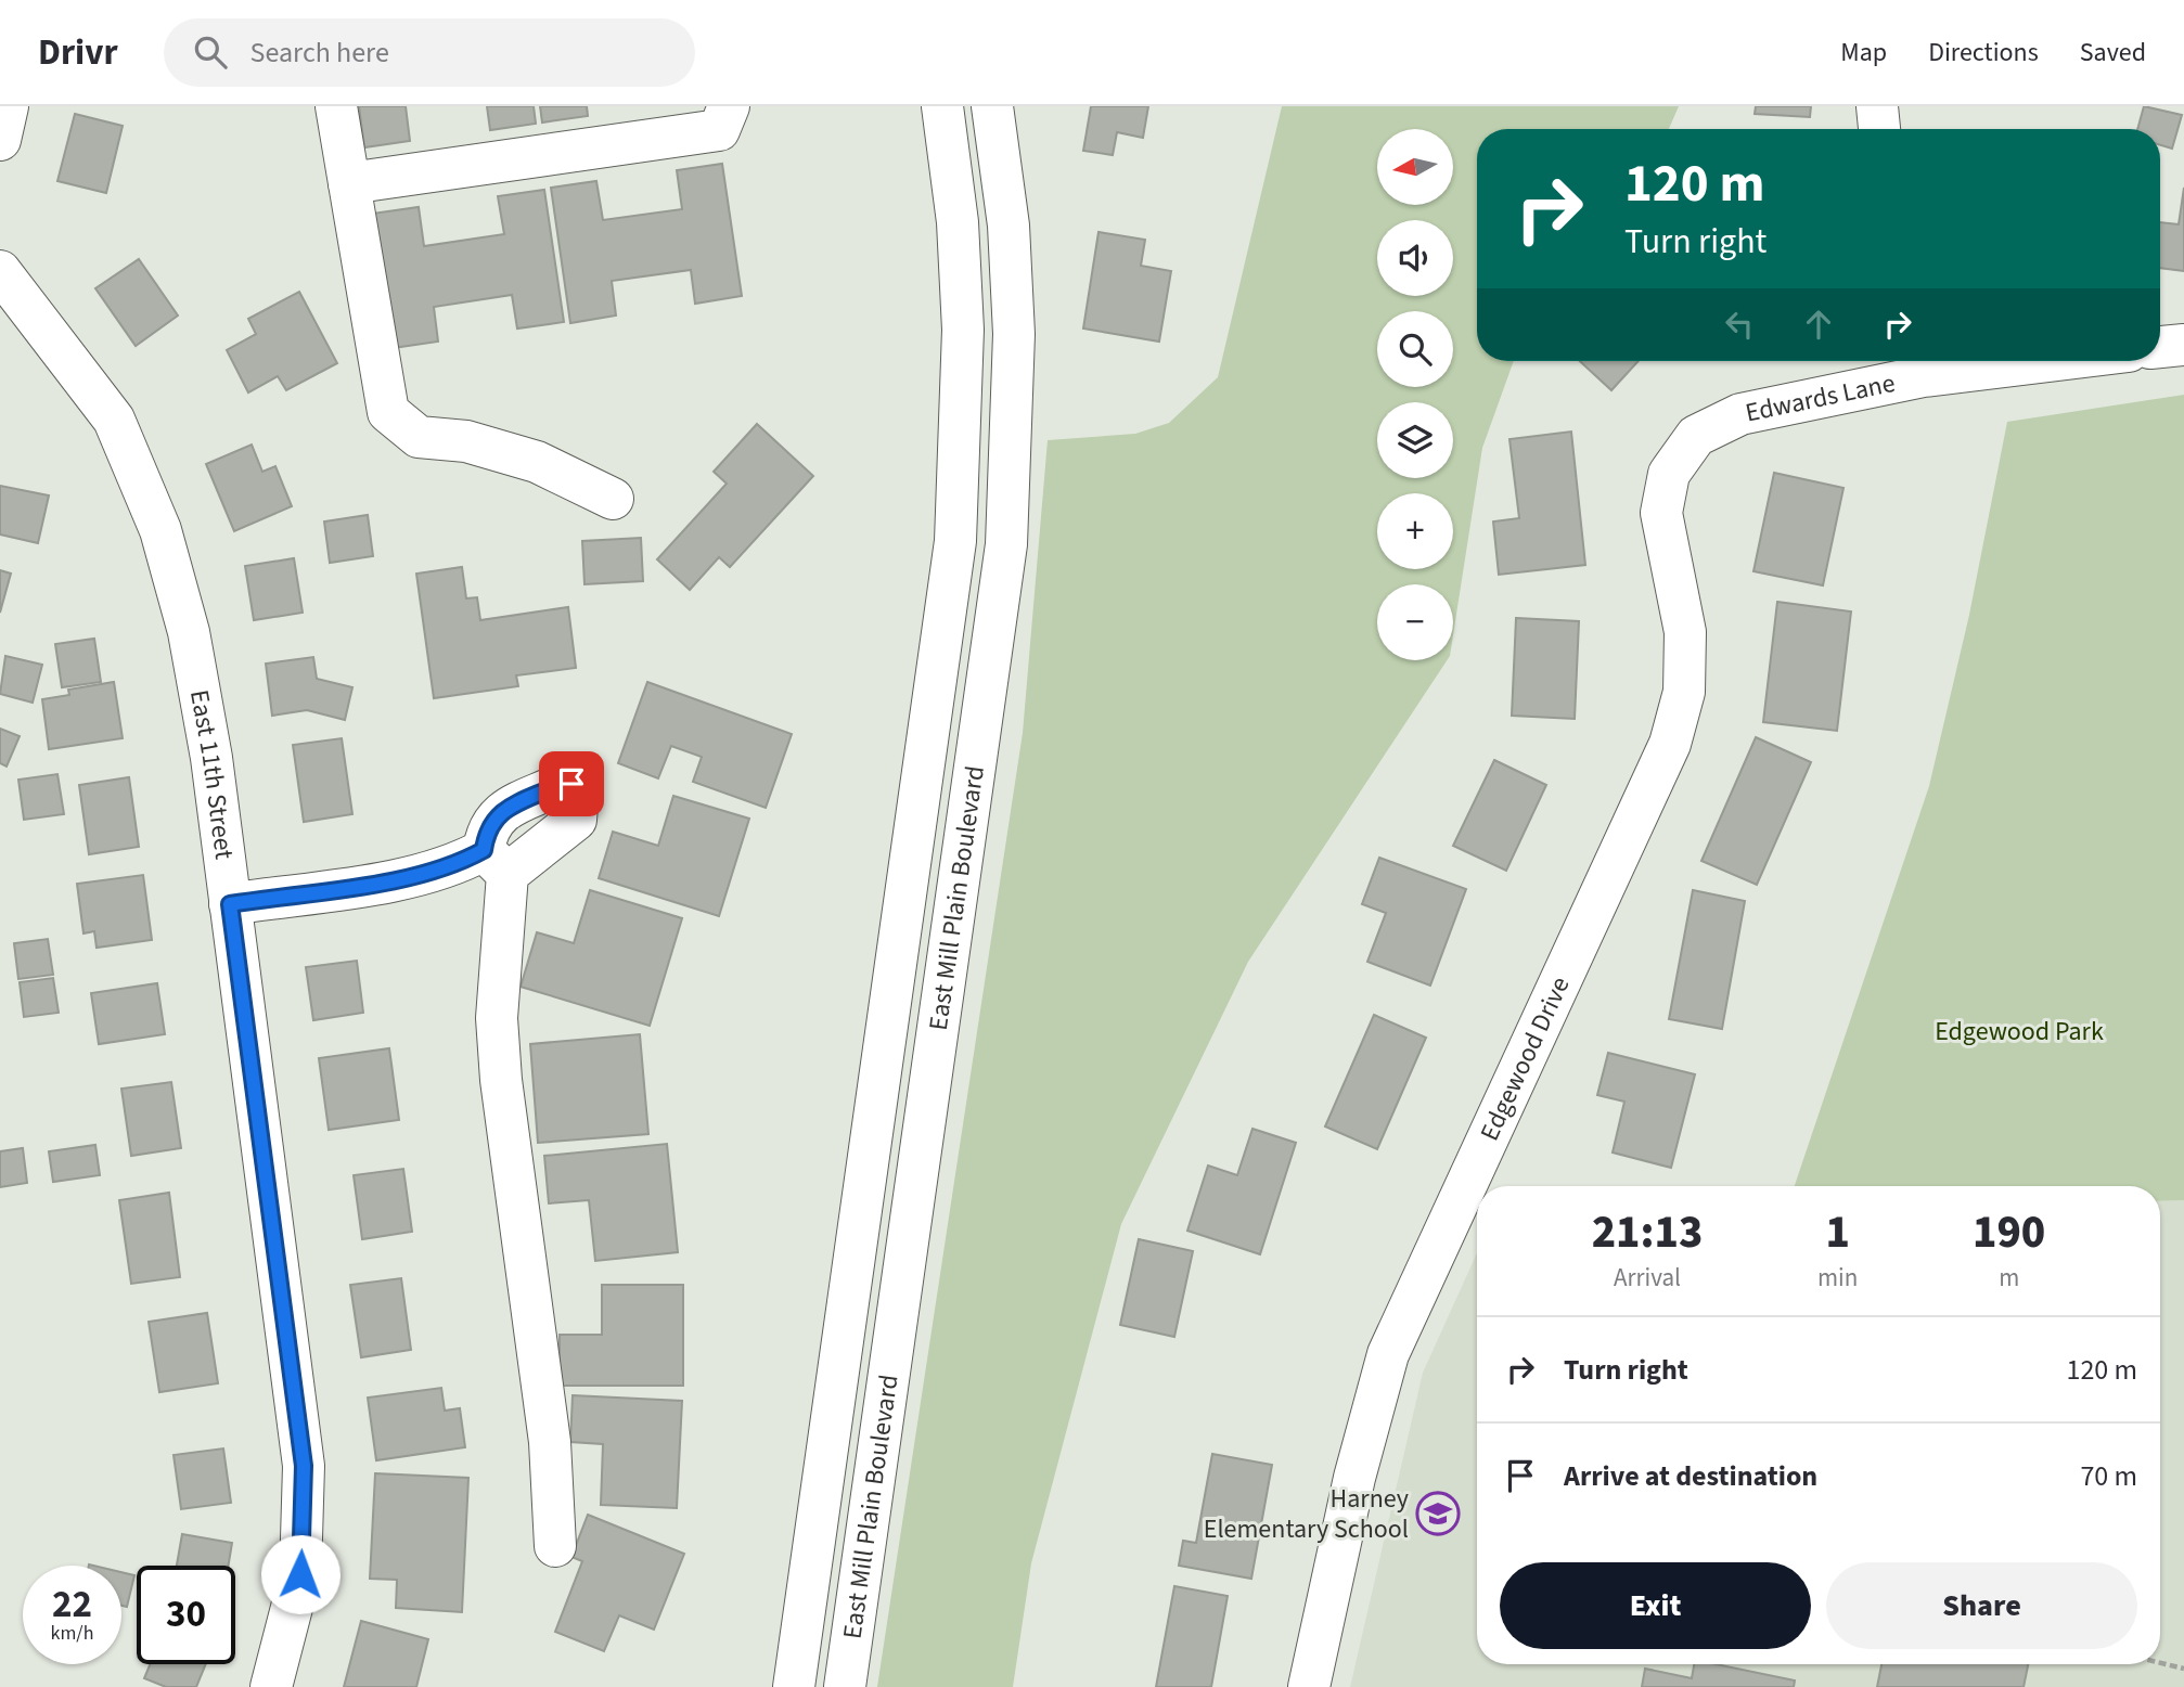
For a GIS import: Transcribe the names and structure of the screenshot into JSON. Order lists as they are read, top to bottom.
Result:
{
  "streets": {
    "street": [
      "Edwards Lane",
      "East 11th Street",
      "East Mill Plain Boulevard",
      "Edgewood Drive"
    ]
  },
  "crossings": [
    ["Edwards Lane", "Edgewood Drive"]
  ],
  "parks": ["Edgewood Park"],
  "places": {
    "school or university": ["Harney Elementary School"]
  },
  "north": "left",
  "page": {
    "header": "Drivr",
    "search": "Search here",
    "nav": ["Map", "Directions", "Saved"],
    "map_buttons": ["+", "−"],
    "turn": ["120 m", "Turn right"],
    "eta": [
      "21:13",
      "Arrival",
      "1",
      "min",
      "190",
      "m"
    ],
    "list": [
      {
        "name": "Turn right",
        "value": "120 m"
      },
      {
        "name": "Arrive at destination",
        "value": "70 m"
      }
    ],
    "buttons": ["Exit", "Share"],
    "speed": "22 km/h",
    "limit": "30"
  }
}
